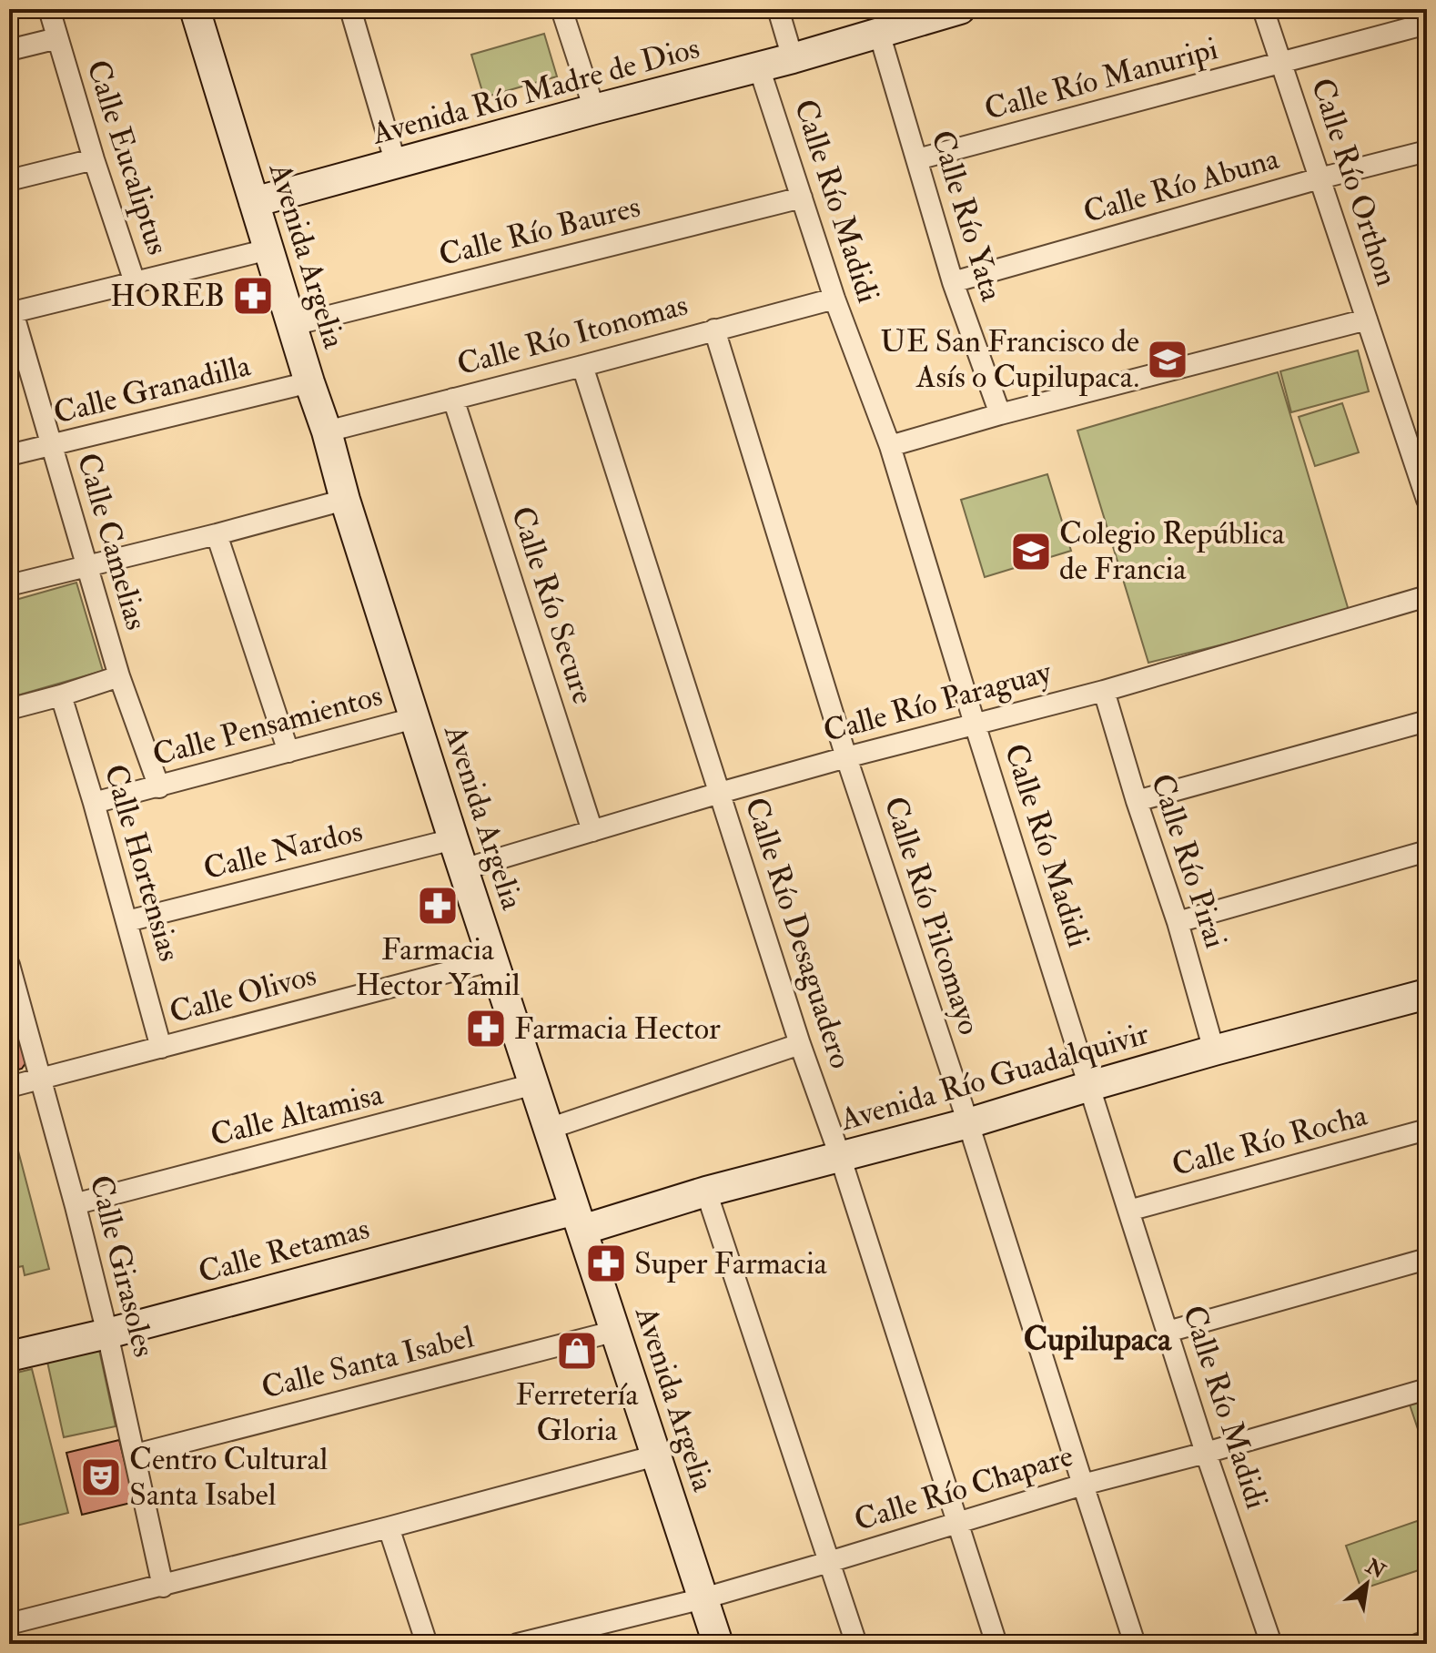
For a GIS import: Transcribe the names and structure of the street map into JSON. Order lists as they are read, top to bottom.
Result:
{
  "streets": {
    "street": [
      "Calle Río Manuripi",
      "Avenida Río Madre de Dios",
      "Calle Eucaliptus",
      "Calle Río Orthon",
      "Calle Río Abuna",
      "Calle Río Madidi",
      "Calle Río Yata",
      "Calle Río Baures",
      "Avenida Argelia",
      "Calle Río Itonomas",
      "Calle Granadilla",
      "Calle Camelias",
      "Calle Río Secure",
      "Calle Río Paraguay",
      "Calle Pensamientos",
      "Calle Nardos",
      "Calle Río Pirai",
      "Calle Hortensias",
      "Calle Río Pilcomayo",
      "Calle Río Desaguadero",
      "Calle Olivos",
      "Avenida Río Guadalquivir",
      "Calle Altamisa",
      "Calle Río Rocha",
      "Calle Retamas",
      "Calle Girasoles",
      "Calle Santa Isabel",
      "Calle Río Chapare"
    ]
  },
  "crossings": [
    ["Calle Río Manuripi", "Calle Río Orthon"],
    ["Calle Río Manuripi", "Calle Río Yata"],
    ["Avenida Río Madre de Dios", "Calle Río Madidi"],
    ["Avenida Río Madre de Dios", "Calle Río Yata"],
    ["Avenida Río Madre de Dios", "Avenida Argelia"],
    ["Calle Río Orthon", "Calle Río Abuna"],
    ["Calle Río Abuna", "Calle Río Yata"],
    ["Calle Río Madidi", "Calle Río Baures"],
    ["Calle Río Madidi", "Calle Río Itonomas"],
    ["Calle Río Madidi", "Calle Río Paraguay"],
    ["Calle Río Madidi", "Avenida Río Guadalquivir"],
    ["Calle Río Madidi", "Calle Río Rocha"],
    ["Calle Río Madidi", "Calle Río Chapare"],
    ["Calle Río Baures", "Avenida Argelia"],
    ["Avenida Argelia", "Calle Río Itonomas"],
    ["Avenida Argelia", "Calle Granadilla"],
    ["Avenida Argelia", "Calle Río Paraguay"],
    ["Avenida Argelia", "Calle Pensamientos"],
    ["Avenida Argelia", "Calle Nardos"],
    ["Avenida Argelia", "Calle Olivos"],
    ["Avenida Argelia", "Avenida Río Guadalquivir"],
    ["Avenida Argelia", "Calle Altamisa"],
    ["Avenida Argelia", "Calle Retamas"],
    ["Avenida Argelia", "Calle Santa Isabel"],
    ["Avenida Argelia", "Calle Río Chapare"],
    ["Calle Río Itonomas", "Calle Río Secure"],
    ["Calle Río Itonomas", "Calle Río Pilcomayo"],
    ["Calle Río Itonomas", "Calle Río Desaguadero"],
    ["Calle Granadilla", "Calle Camelias"],
    ["Calle Camelias", "Calle Pensamientos"],
    ["Calle Río Secure", "Calle Río Paraguay"],
    ["Calle Río Paraguay", "Calle Río Pirai"],
    ["Calle Río Paraguay", "Calle Río Pilcomayo"],
    ["Calle Río Paraguay", "Calle Río Desaguadero"],
    ["Calle Pensamientos", "Calle Hortensias"],
    ["Calle Nardos", "Calle Hortensias"],
    ["Calle Río Pirai", "Avenida Río Guadalquivir"],
    ["Calle Hortensias", "Calle Olivos"],
    ["Calle Río Pilcomayo", "Avenida Río Guadalquivir"],
    ["Calle Río Pilcomayo", "Calle Río Chapare"],
    ["Calle Río Desaguadero", "Avenida Río Guadalquivir"],
    ["Calle Río Desaguadero", "Calle Río Chapare"],
    ["Calle Olivos", "Calle Girasoles"],
    ["Avenida Río Guadalquivir", "Calle Retamas"],
    ["Calle Altamisa", "Calle Girasoles"],
    ["Calle Retamas", "Calle Girasoles"],
    ["Calle Girasoles", "Calle Santa Isabel"]
  ],
  "districts": ["Cupilupaca"],
  "places": {
    "pharmacy": [
      "HOREB",
      "Farmacia Hector Yamil",
      "Farmacia Hector",
      "Super Farmacia"
    ],
    "school or university": ["UE San Francisco de Asís o Cupilupaca.", "Colegio República de Francia"],
    "shop": ["Ferretería Gloria"],
    "theatre": ["Centro Cultural Santa Isabel"]
  },
  "north": "top right"
}
